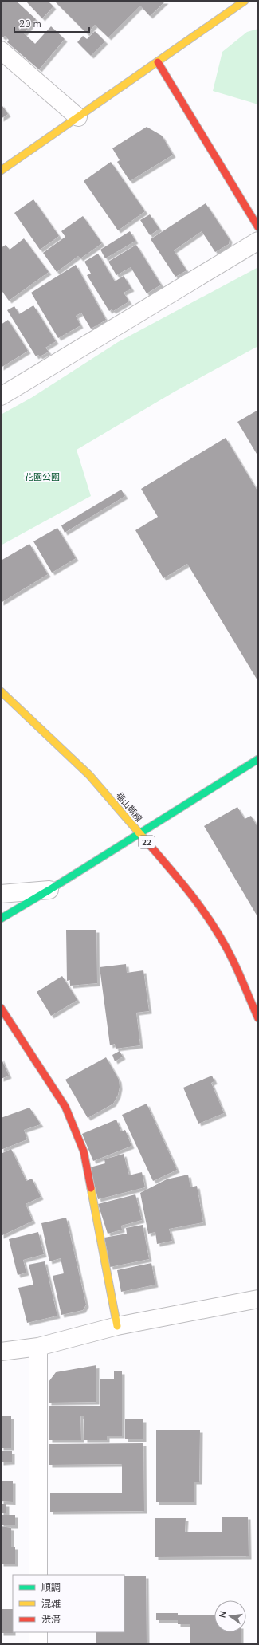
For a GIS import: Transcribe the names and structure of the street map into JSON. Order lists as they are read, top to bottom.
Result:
{
  "streets": {
    "street": ["福山鞆線", "22"]
  },
  "parks": ["花園公園"],
  "legend": ["順調", "混雑", "渋滞"],
  "scale_bar": "20 m",
  "north": "left"
}
